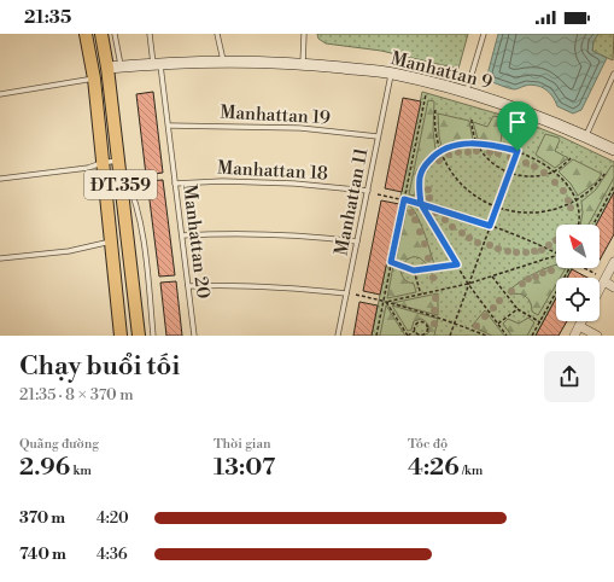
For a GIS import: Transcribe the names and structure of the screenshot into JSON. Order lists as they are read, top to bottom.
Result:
{
  "streets": {
    "main road": ["Manhattan 9", "ĐT.359"],
    "lane": [
      "Manhattan 19",
      "Manhattan 18",
      "Manhattan 11",
      "Manhattan 20"
    ]
  },
  "crossings": [
    ["Manhattan 9", "ĐT.359"],
    ["Manhattan 9", "Manhattan 11"],
    ["Manhattan 9", "Manhattan 20"],
    ["Manhattan 19", "Manhattan 11"],
    ["Manhattan 19", "Manhattan 20"],
    ["Manhattan 18", "Manhattan 11"],
    ["Manhattan 18", "Manhattan 20"]
  ],
  "north": "top left",
  "page": {
    "status": "21:35",
    "heading": ["Chạy buổi tối", "21:35 · 8 × 370 m"],
    "stats": [
      ["Quãng đường", "2.96 km"],
      ["Thời gian", "13:07"],
      ["Tốc độ", "4:26 /km"]
    ],
    "list": [
      {
        "name": "370 m",
        "note": "4:20"
      },
      {
        "name": "740 m",
        "note": "4:36"
      }
    ]
  }
}
